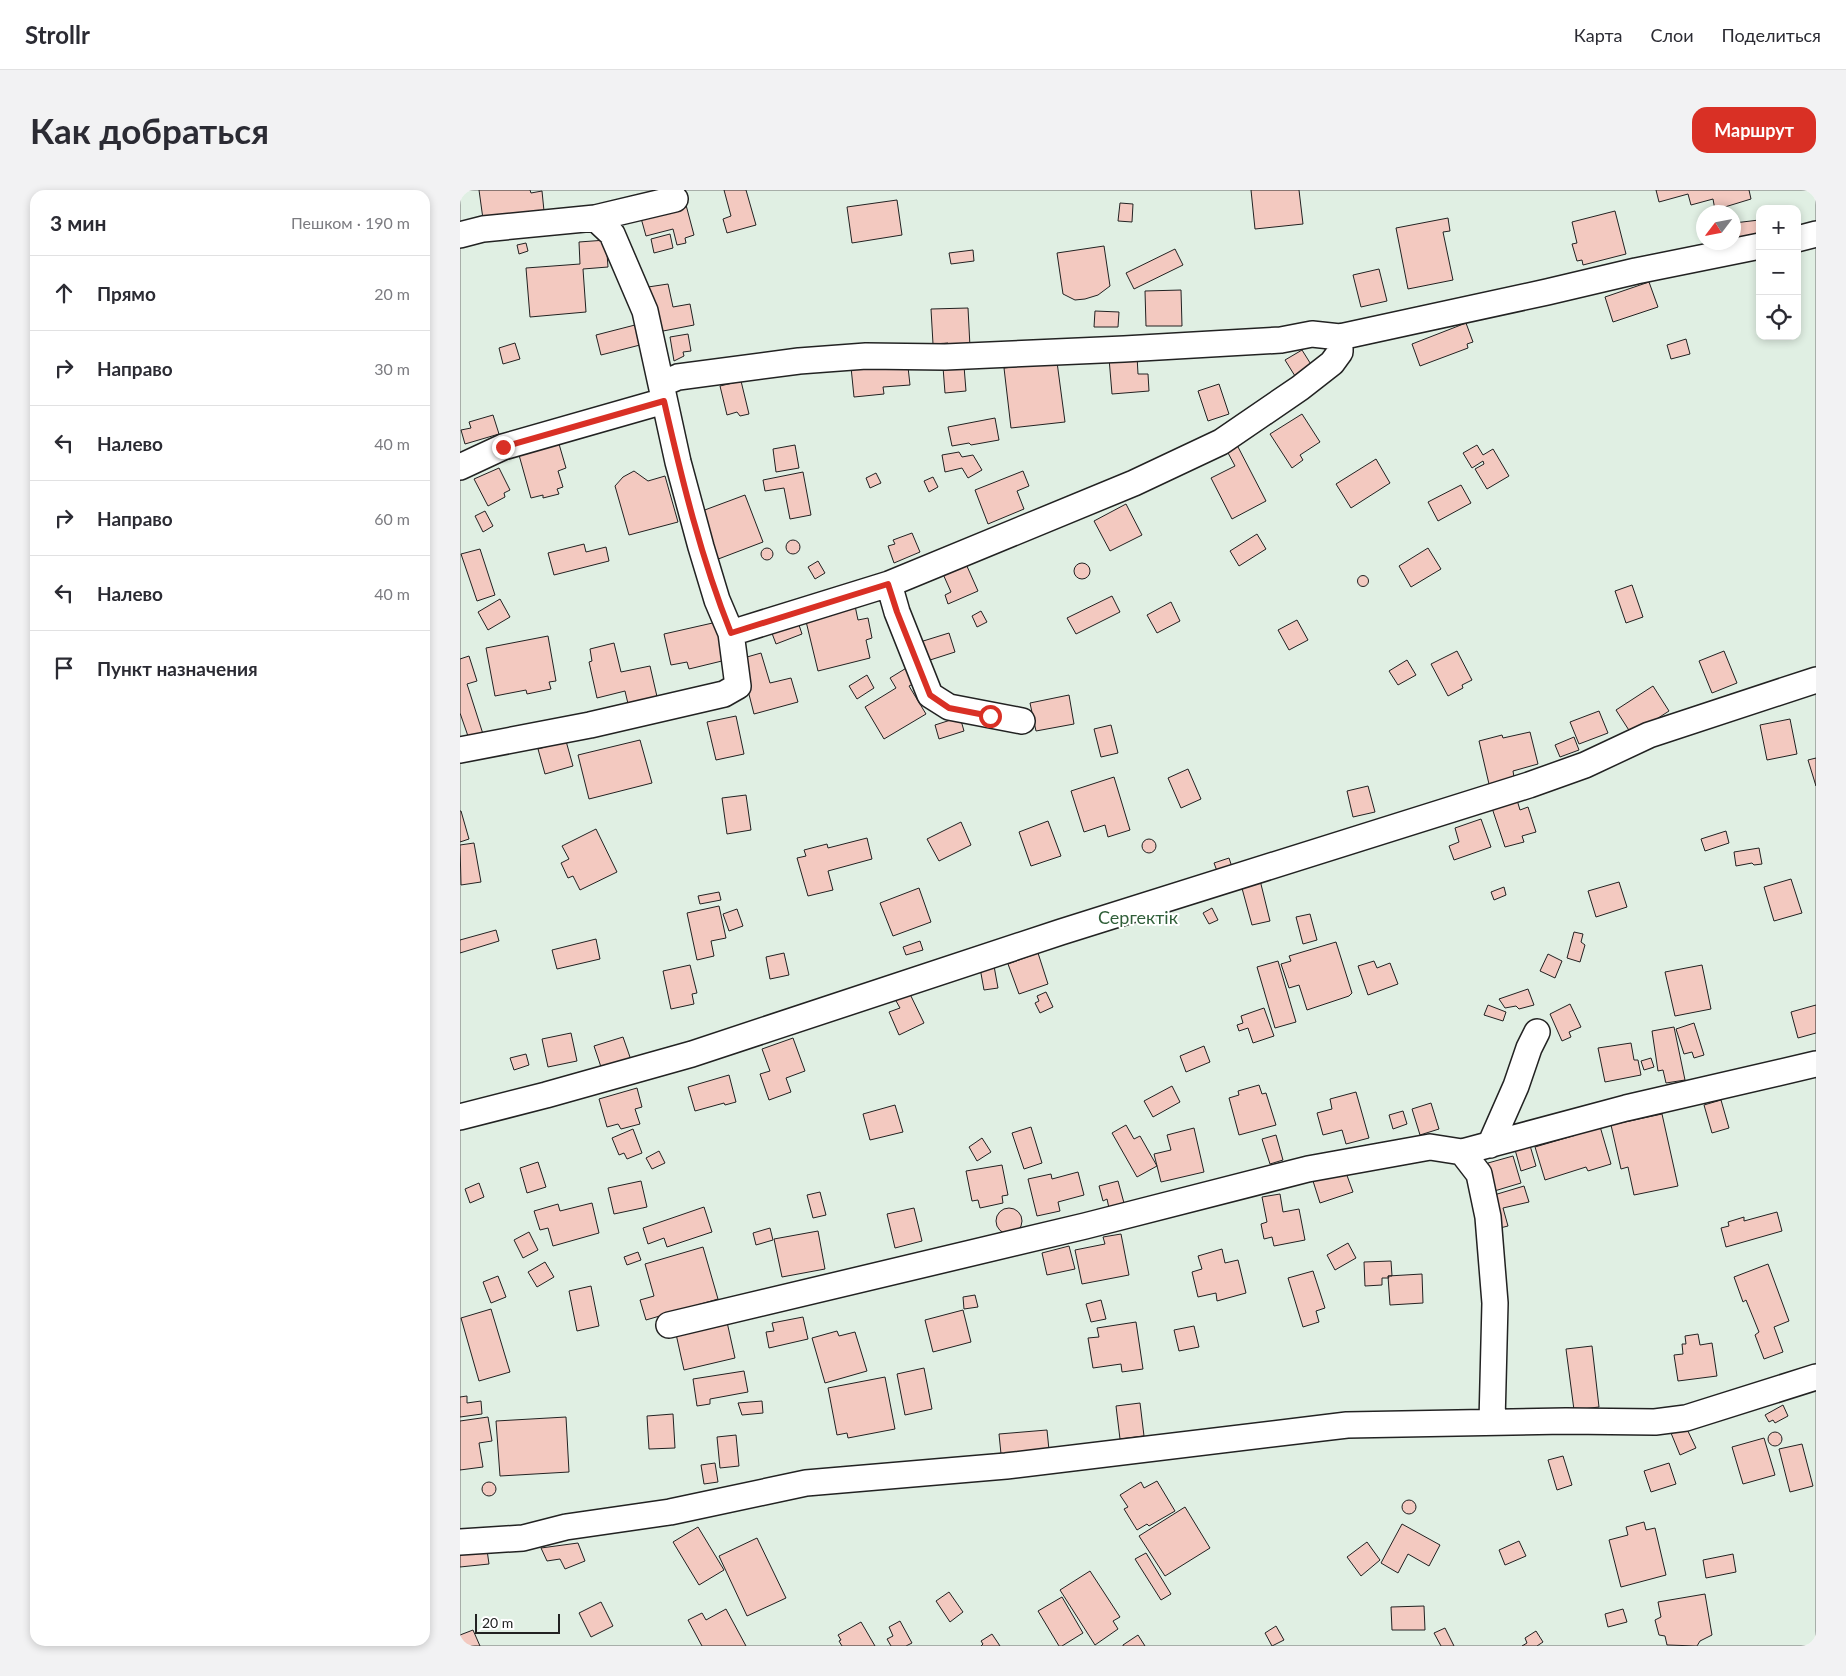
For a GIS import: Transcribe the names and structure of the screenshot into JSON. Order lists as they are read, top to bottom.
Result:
{
  "parks": ["Сергектік"],
  "scale_bar": "20 m",
  "north": "bottom left",
  "page": {
    "header": "Strollr",
    "nav": ["Карта", "Слои", "Поделиться"],
    "buttons": "Маршрут",
    "title": "Как добраться",
    "heading": ["3 мин", "Пешком · 190 m"],
    "map_buttons": ["+", "−"],
    "list": [
      ["Прямо", "20 m"],
      ["Направо", "30 m"],
      ["Налево", "40 m"],
      ["Направо", "60 m"],
      ["Налево", "40 m"],
      "Пункт назначения"
    ],
    "scale": "20 m"
  }
}
